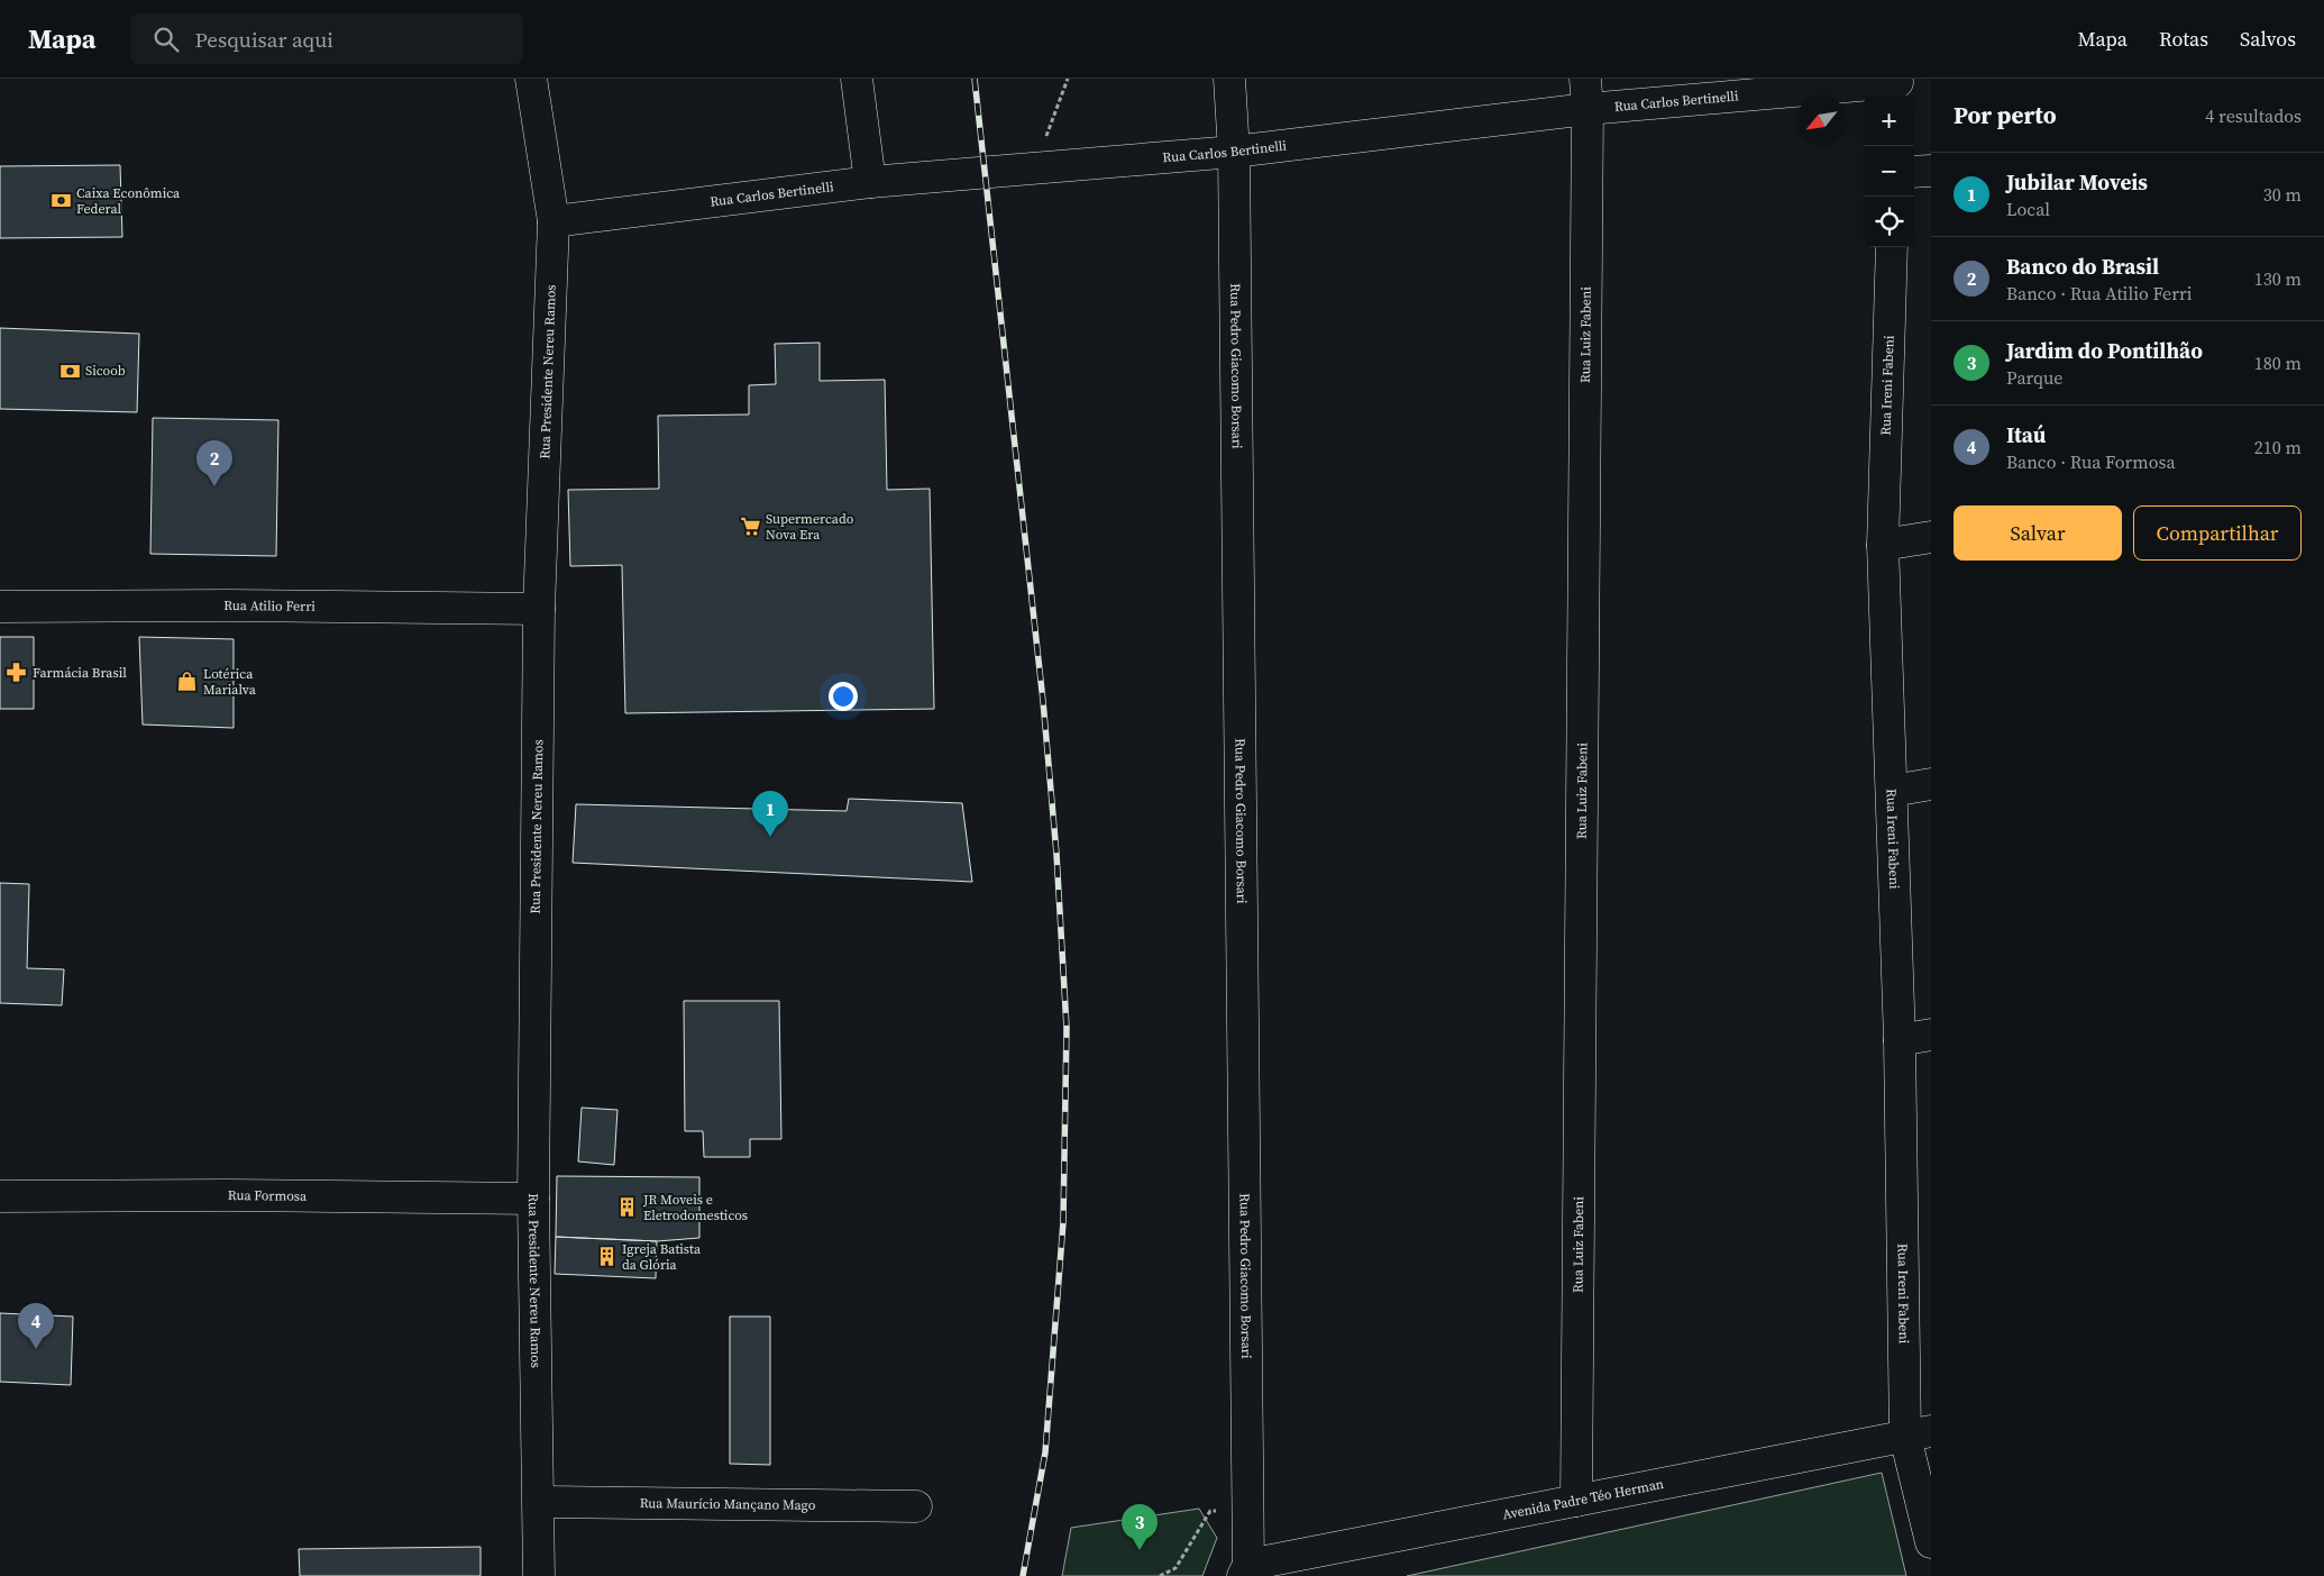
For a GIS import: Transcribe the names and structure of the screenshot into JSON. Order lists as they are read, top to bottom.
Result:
{
  "streets": {
    "street": [
      "Rua Carlos Bertinelli",
      "Rua Luiz Fabeni",
      "Rua Pedro Giacomo Borsari",
      "Rua Presidente Nereu Ramos",
      "Rua Ireni Fabeni",
      "Rua Atilio Ferri",
      "Rua Formosa",
      "Avenida Padre Téo Herman",
      "Rua Maurício Mançano Mago"
    ]
  },
  "crossings": [
    ["Rua Carlos Bertinelli", "Rua Luiz Fabeni"],
    ["Rua Carlos Bertinelli", "Rua Pedro Giacomo Borsari"],
    ["Rua Carlos Bertinelli", "Rua Presidente Nereu Ramos"],
    ["Rua Luiz Fabeni", "Avenida Padre Téo Herman"],
    ["Rua Pedro Giacomo Borsari", "Avenida Padre Téo Herman"],
    ["Rua Presidente Nereu Ramos", "Rua Atilio Ferri"],
    ["Rua Presidente Nereu Ramos", "Rua Formosa"],
    ["Rua Presidente Nereu Ramos", "Rua Maurício Mançano Mago"],
    ["Rua Ireni Fabeni", "Avenida Padre Téo Herman"]
  ],
  "places": {
    "bank": ["Caixa Econômica Federal", "Sicoob"],
    "supermarket": ["Supermercado Nova Era"],
    "pharmacy": ["Farmácia Brasil"],
    "shop": ["Lotérica Marialva"],
    "building": ["JR Moveis e Eletrodomesticos", "Igreja Batista da Glória"]
  },
  "north": "bottom left",
  "page": {
    "header": "Mapa",
    "search": "Pesquisar aqui",
    "nav": ["Mapa", "Rotas", "Salvos"],
    "heading": ["Por perto", "4 resultados"],
    "map_buttons": ["+", "−"],
    "list": [
      {
        "mark": "1",
        "name": "Jubilar Moveis",
        "note": "Local",
        "value": "30 m"
      },
      {
        "mark": "2",
        "name": "Banco do Brasil",
        "note": "Banco · Rua Atilio Ferri",
        "value": "130 m"
      },
      {
        "mark": "3",
        "name": "Jardim do Pontilhão",
        "note": "Parque",
        "value": "180 m"
      },
      {
        "mark": "4",
        "name": "Itaú",
        "note": "Banco · Rua Formosa",
        "value": "210 m"
      }
    ],
    "pins": [
      "2",
      "1",
      "4",
      "3"
    ],
    "buttons": ["Salvar", "Compartilhar"]
  }
}
